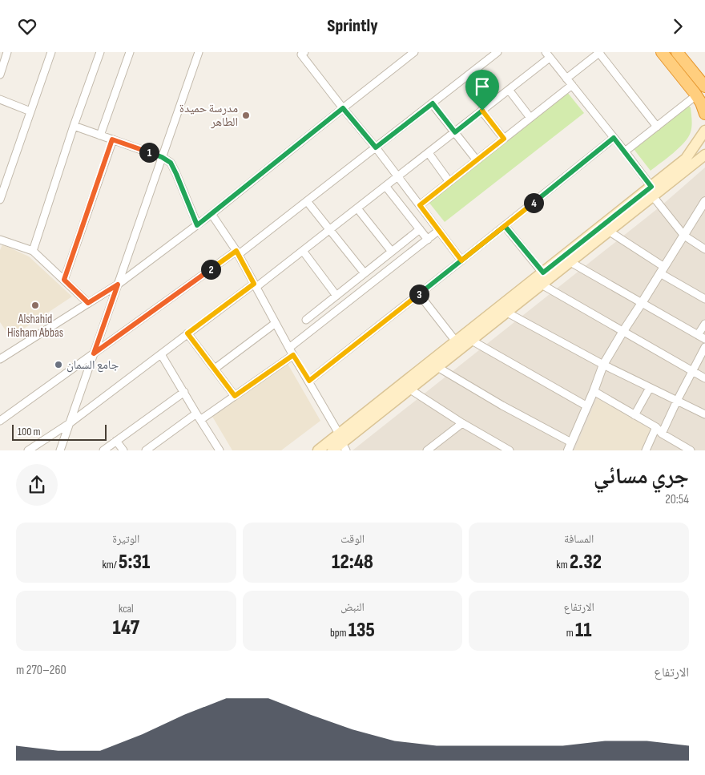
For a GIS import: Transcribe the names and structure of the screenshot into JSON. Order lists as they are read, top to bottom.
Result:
{
  "places": ["مدرسة حميدة الطاهر", "Alshahid Hisham Abbas", "جامع السمان"],
  "scale_bar": "100 m",
  "page": {
    "header": "Sprintly",
    "pins": [
      "1",
      "4",
      "2",
      "3"
    ],
    "scale": "100 m",
    "heading": ["جري مسائي", "20:54"],
    "stats": [
      ["المسافة", "2.32 km"],
      ["الوقت", "12:48"],
      ["الوتيرة", "5:31 /km"],
      ["الارتفاع", "11 m"],
      ["النبض", "135 bpm"],
      ["kcal", "147"]
    ],
    "chart": ["الارتفاع", "260–270 m"]
  }
}
